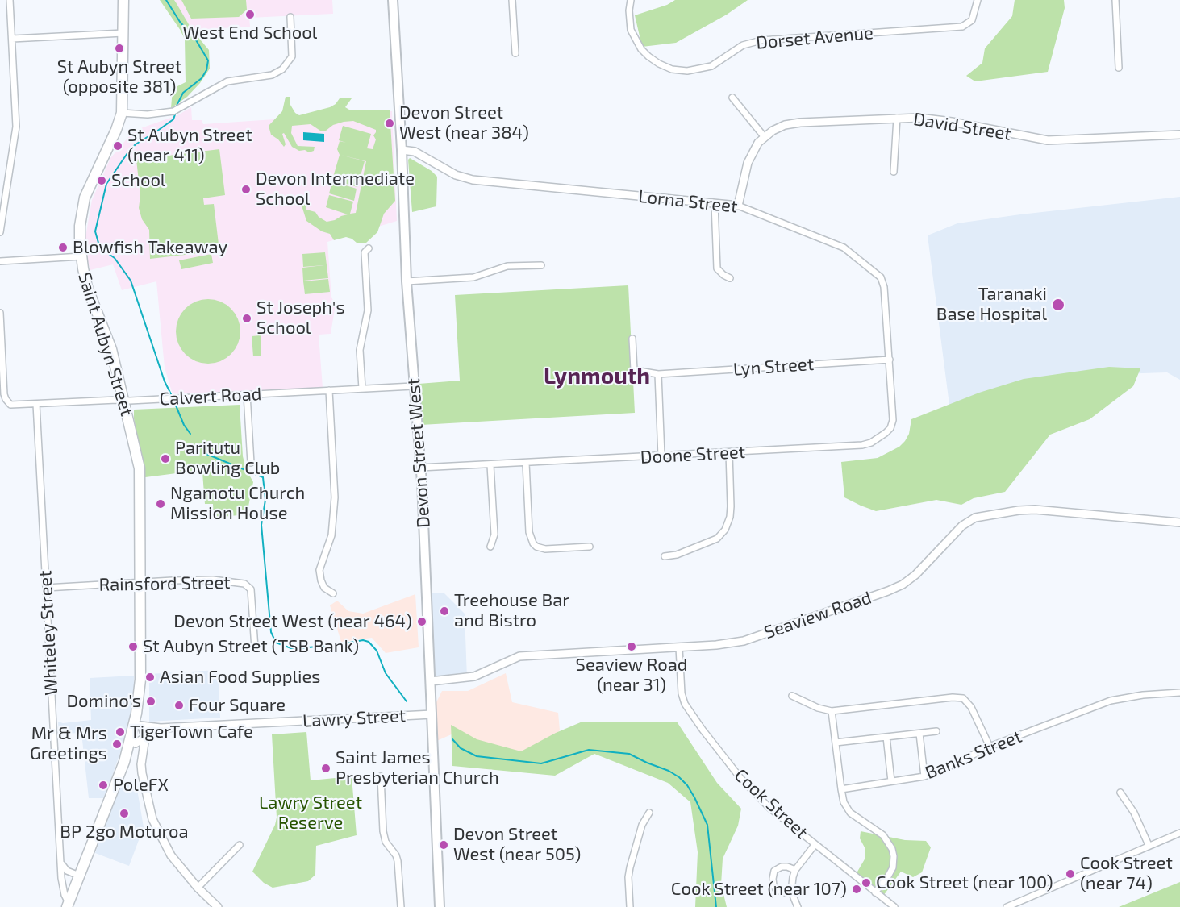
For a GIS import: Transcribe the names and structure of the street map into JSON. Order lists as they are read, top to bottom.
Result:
{
  "streets": {
    "highway": ["Saint Aubyn Street"],
    "main road": ["Devon Street West"],
    "street": [
      "Dorset Avenue",
      "David Street",
      "Lorna Street",
      "Lyn Street",
      "Calvert Road",
      "Doone Street",
      "Rainsford Street",
      "Seaview Road",
      "Whiteley Street",
      "Lawry Street",
      "Banks Street",
      "Cook Street"
    ]
  },
  "crossings": [
    ["David Street", "Lorna Street"],
    ["Lorna Street", "Lyn Street"],
    ["Lorna Street", "Devon Street West"],
    ["Lorna Street", "Doone Street"],
    ["Saint Aubyn Street", "Calvert Road"],
    ["Saint Aubyn Street", "Rainsford Street"],
    ["Saint Aubyn Street", "Whiteley Street"],
    ["Saint Aubyn Street", "Lawry Street"],
    ["Lyn Street", "Doone Street"],
    ["Calvert Road", "Devon Street West"],
    ["Calvert Road", "Whiteley Street"],
    ["Devon Street West", "Doone Street"],
    ["Devon Street West", "Seaview Road"],
    ["Devon Street West", "Lawry Street"],
    ["Rainsford Street", "Whiteley Street"],
    ["Seaview Road", "Cook Street"]
  ],
  "districts": ["Lynmouth"],
  "parks": ["Lawry Street Reserve"],
  "places": [
    "West End School",
    "St Aubyn Street (opposite 381)",
    "Devon Street West (near 384)",
    "St Aubyn Street (near 411)",
    "School",
    "Devon Intermediate School",
    "Blowfish Takeaway",
    "Taranaki Base Hospital",
    "St Joseph's School",
    "Paritutu Bowling Club",
    "Ngamotu Church Mission House",
    "Treehouse Bar and Bistro",
    "Devon Street West (near 464)",
    "St Aubyn Street (TSB Bank)",
    "Seaview Road (near 31)",
    "Asian Food Supplies",
    "Domino's",
    "Four Square",
    "TigerTown Cafe",
    "Mr & Mrs Greetings",
    "Saint James Presbyterian Church",
    "PoleFX",
    "BP 2go Moturoa",
    "Devon Street West (near 505)",
    "Cook Street (near 74)",
    "Cook Street (near 100)",
    "Cook Street (near 107)"
  ]
}
